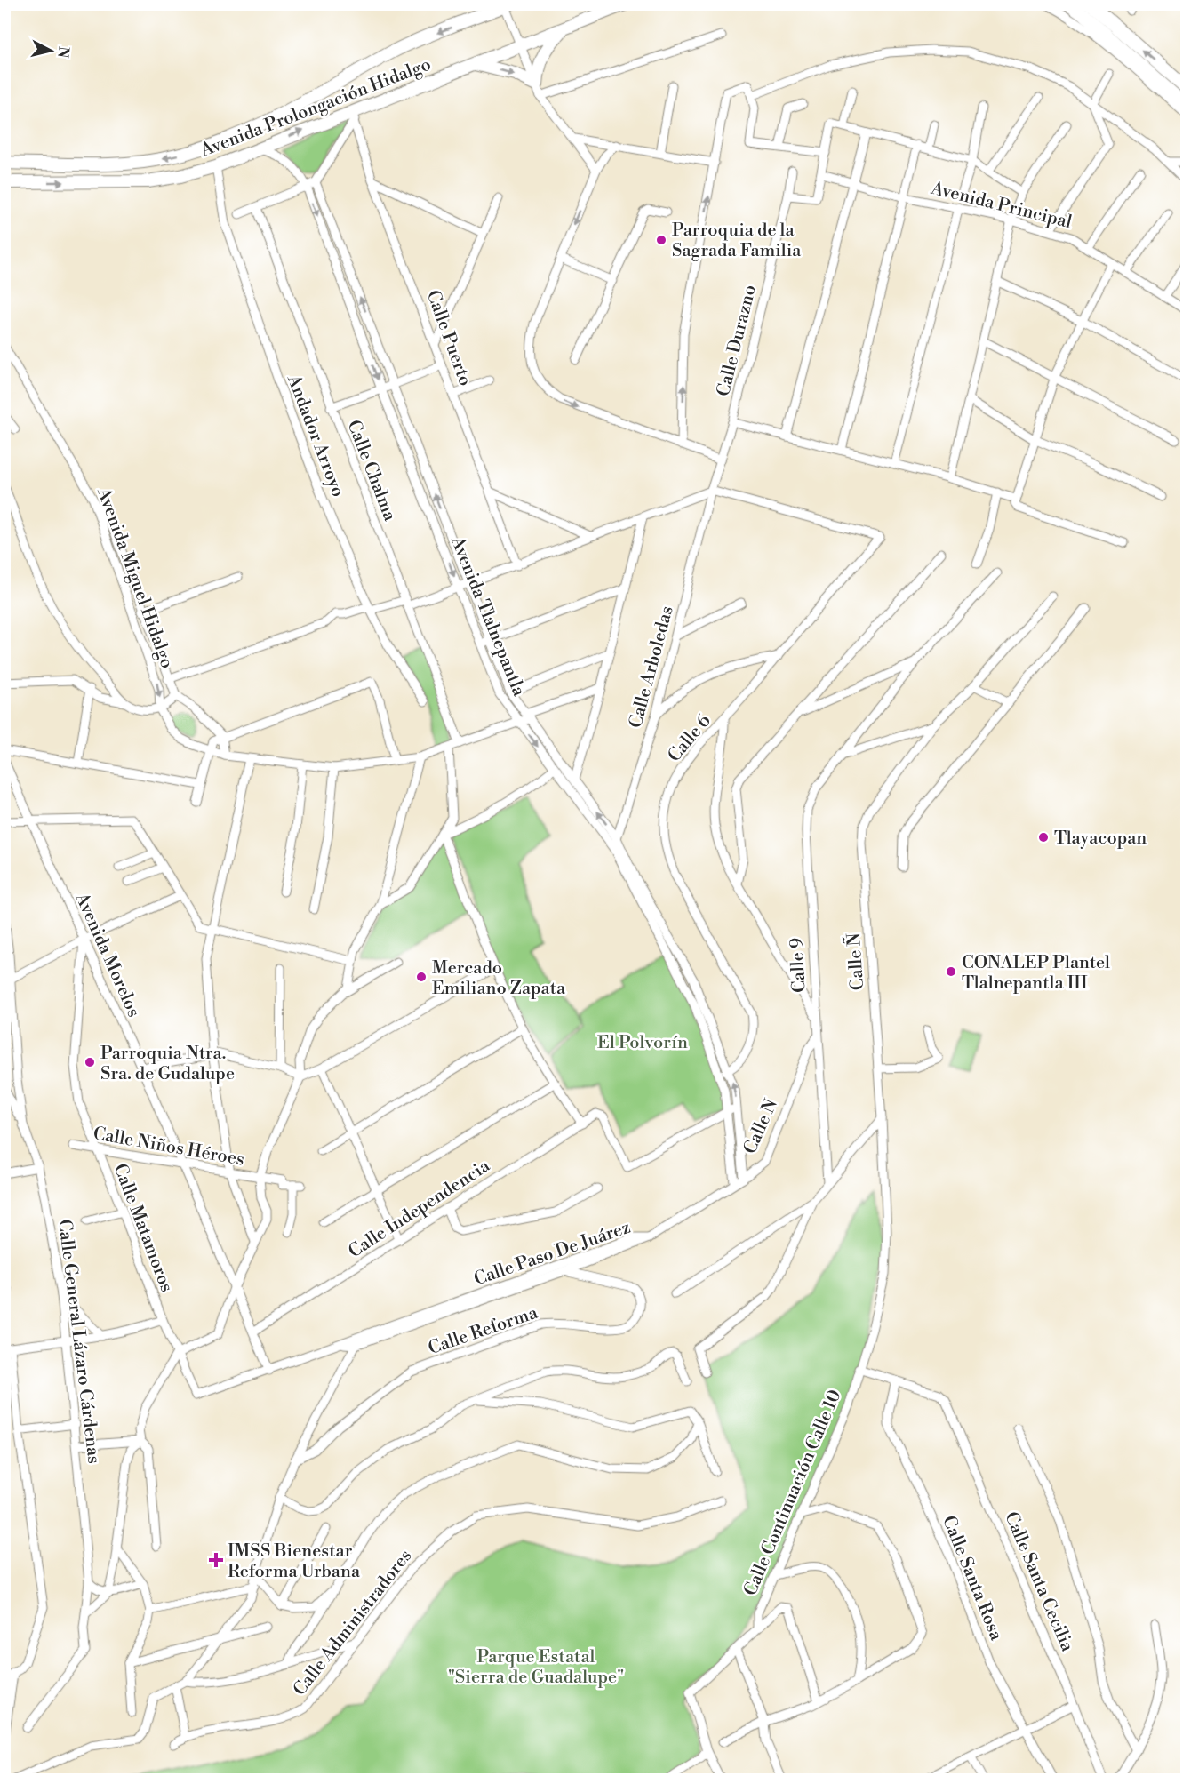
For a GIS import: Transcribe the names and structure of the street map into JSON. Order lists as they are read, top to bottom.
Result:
{
  "streets": {
    "highway": ["Avenida Prolongación Hidalgo"],
    "street": [
      "Avenida Principal",
      "Calle Puerto",
      "Calle Durazno",
      "Andador Arroyo",
      "Calle Chalma",
      "Avenida Miguel Hidalgo",
      "Avenida Tlalnepantla",
      "Calle Arboledas",
      "Calle 6",
      "Avenida Morelos",
      "Calle Ñ",
      "Calle 9",
      "Calle N",
      "Calle Niños Héroes",
      "Calle Independencia",
      "Calle Matamoros",
      "Calle Paso De Juárez",
      "Calle Reforma",
      "Calle General Lázaro Cárdenas",
      "Calle Continuación Calle 10",
      "Calle Santa Rosa",
      "Calle Santa Cecilia",
      "Calle Administradores"
    ]
  },
  "crossings": [
    ["Avenida Prolongación Hidalgo", "Andador Arroyo"],
    ["Avenida Prolongación Hidalgo", "Avenida Tlalnepantla"],
    ["Calle Durazno", "Calle Arboledas"],
    ["Calle Durazno", "Calle 6"],
    ["Avenida Tlalnepantla", "Calle Arboledas"],
    ["Avenida Tlalnepantla", "Calle 6"],
    ["Avenida Tlalnepantla", "Calle N"],
    ["Avenida Tlalnepantla", "Calle Independencia"],
    ["Calle Arboledas", "Calle 6"],
    ["Avenida Morelos", "Calle Niños Héroes"],
    ["Avenida Morelos", "Calle Independencia"],
    ["Avenida Morelos", "Calle Matamoros"],
    ["Calle Ñ", "Calle Continuación Calle 10"],
    ["Calle 9", "Calle N"],
    ["Calle N", "Calle Paso De Juárez"],
    ["Calle Niños Héroes", "Calle Matamoros"],
    ["Calle Paso De Juárez", "Calle Reforma"],
    ["Calle Santa Rosa", "Calle Santa Cecilia"]
  ],
  "parks": ["El Polvorín", "Parque Estatal \"Sierra de Guadalupe\""],
  "places": {
    "other": [
      "Parroquia de la Sagrada Familia",
      "Tlayacopan",
      "CONALEP Plantel Tlalnepantla III",
      "Mercado Emiliano Zapata",
      "Parroquia Ntra. Sra. de Gudalupe"
    ],
    "health": ["IMSS Bienestar Reforma Urbana"]
  },
  "north": "right"
}
